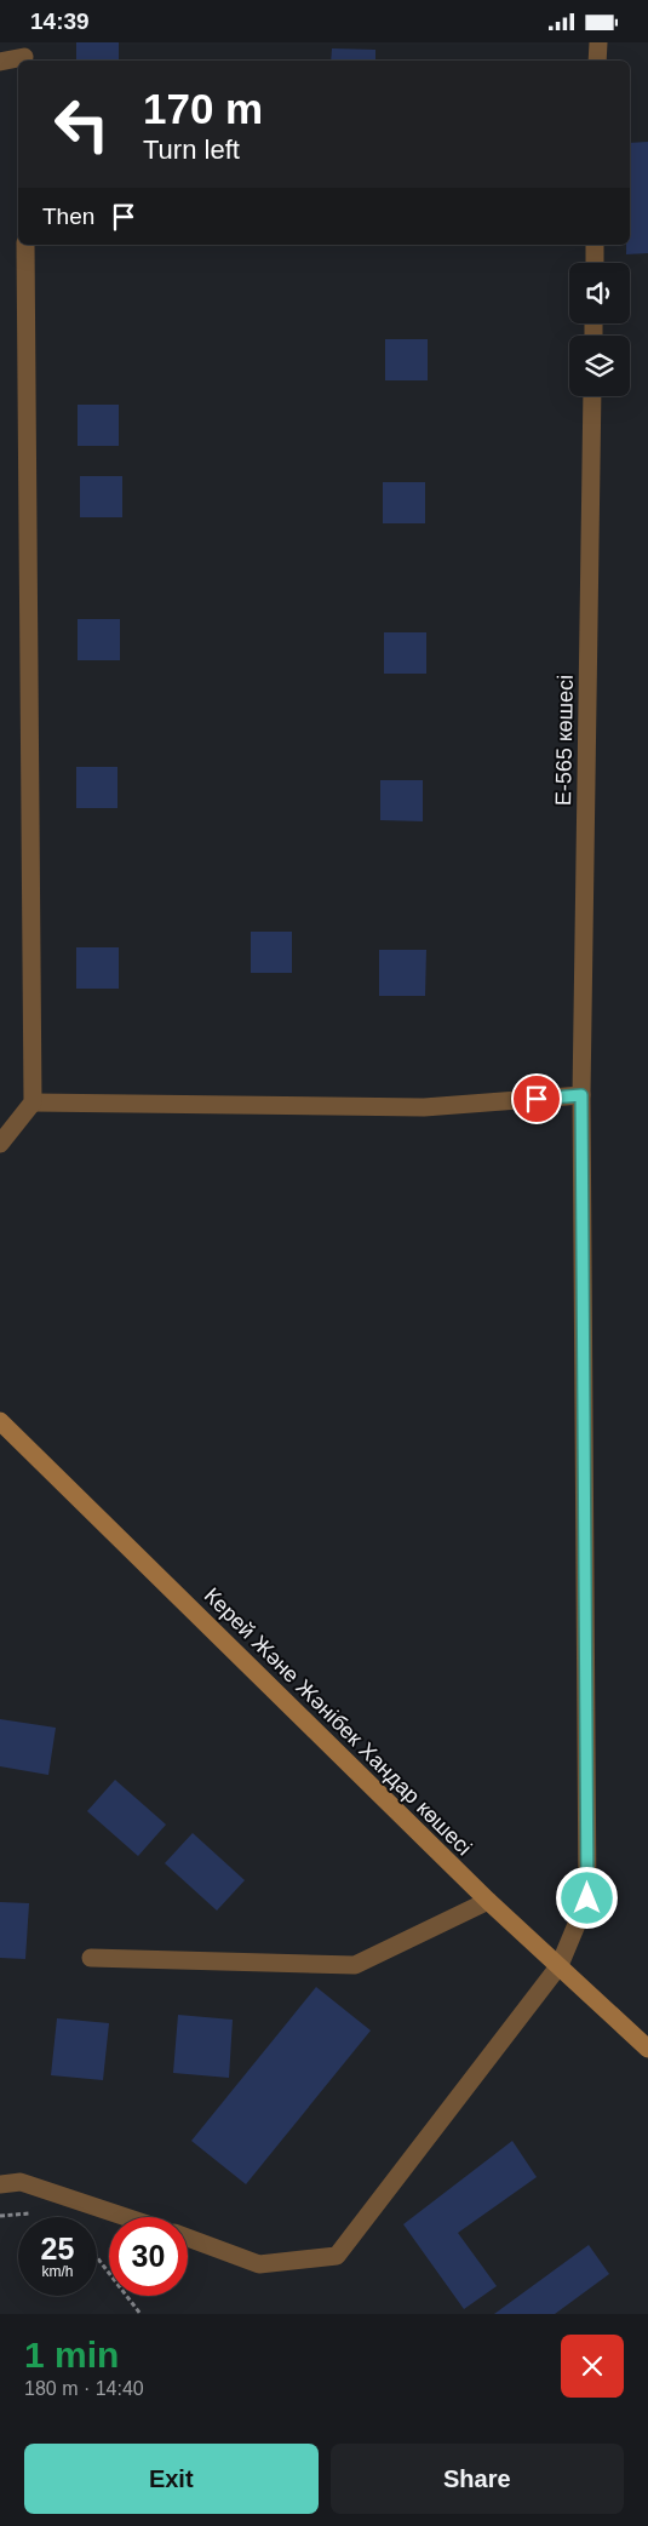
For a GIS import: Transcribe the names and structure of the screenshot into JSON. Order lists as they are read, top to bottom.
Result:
{
  "streets": {
    "street": ["Е-565 көшесі", "Керей Және Жәнібек Хандар көшесі"]
  },
  "crossings": [
    ["Е-565 көшесі", "Керей Және Жәнібек Хандар көшесі"]
  ],
  "page": {
    "status": "14:39",
    "turn": ["170 m", "Turn left"],
    "then": "Then",
    "speed": "25 km/h",
    "limit": "30",
    "heading": ["1 min", "180 m · 14:40"],
    "buttons": ["Exit", "Share"]
  }
}
